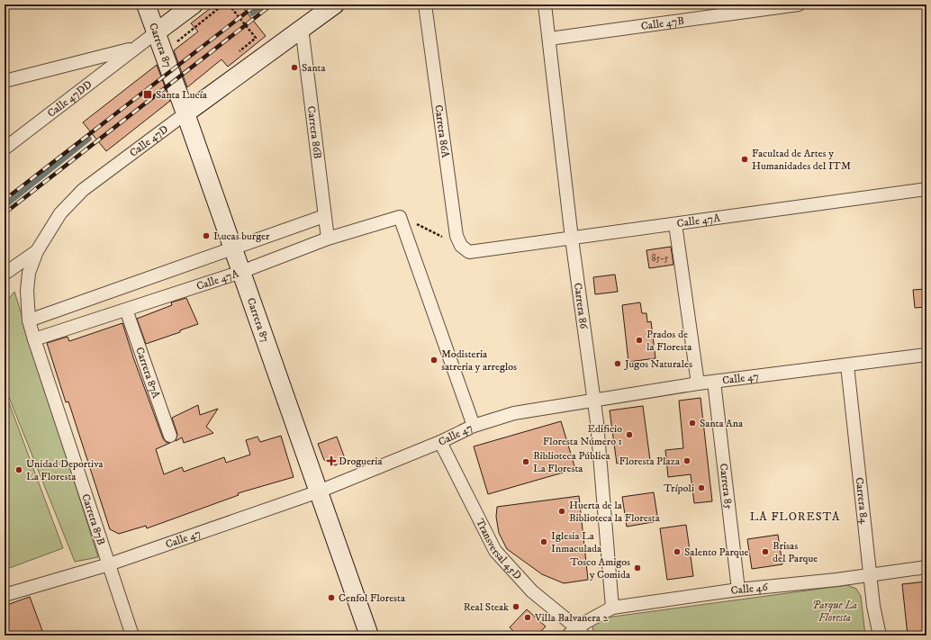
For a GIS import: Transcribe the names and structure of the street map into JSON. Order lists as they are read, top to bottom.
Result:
{
  "streets": {
    "street": [
      "Calle 47B",
      "Carrera 87",
      "Calle 47DD",
      "Carrera 86A",
      "Carrera 86B",
      "Calle 47D",
      "Calle 47A",
      "Carrera 86",
      "Carrera 87A",
      "Calle 47",
      "Carrera 85",
      "Carrera 84",
      "Carrera 87B",
      "Transversal 45D",
      "Calle 46"
    ]
  },
  "crossings": [
    ["Calle 47B", "Carrera 86"],
    ["Carrera 87", "Calle 47DD"],
    ["Carrera 87", "Calle 47D"],
    ["Carrera 87", "Calle 47A"],
    ["Carrera 87", "Calle 47"],
    ["Carrera 86A", "Calle 47A"],
    ["Carrera 86B", "Calle 47D"],
    ["Carrera 86B", "Calle 47A"],
    ["Calle 47D", "Calle 47A"],
    ["Calle 47D", "Carrera 87B"],
    ["Calle 47A", "Carrera 86"],
    ["Calle 47A", "Carrera 87A"],
    ["Calle 47A", "Carrera 87B"],
    ["Carrera 86", "Calle 47"],
    ["Carrera 86", "Calle 46"],
    ["Calle 47", "Carrera 85"],
    ["Calle 47", "Carrera 84"],
    ["Calle 47", "Carrera 87B"],
    ["Calle 47", "Transversal 45D"],
    ["Carrera 85", "Calle 46"],
    ["Carrera 84", "Calle 46"],
    ["Transversal 45D", "Calle 46"]
  ],
  "districts": ["LA FLORESTA"],
  "parks": ["Parque La Floresta"],
  "places": {
    "other": [
      "Santa",
      "Facultad de Artes y Humanidades del ITM",
      "Lucas burger",
      "Prados de la Floresta",
      "Modisteria satreria y arreglos",
      "Jugos Naturales",
      "Santa Ana",
      "Edificio Floresta Número 1",
      "Floresta Plaza",
      "Biblioteca Pública La Floresta",
      "Unidad Deportiva La Floresta",
      "Trípoli",
      "Huerta de la Biblioteca la Floresta",
      "Iglesia La Inmaculada",
      "Salento Parque",
      "Brisas del Parque",
      "Tosco Amigos y Comida",
      "Cenfol Floresta",
      "Real Steak",
      "Villa Balvanera 2"
    ],
    "transit": ["Santa Lucía"],
    "health": ["Drogueria"]
  },
  "house_numbers": ["85-5"]
}
